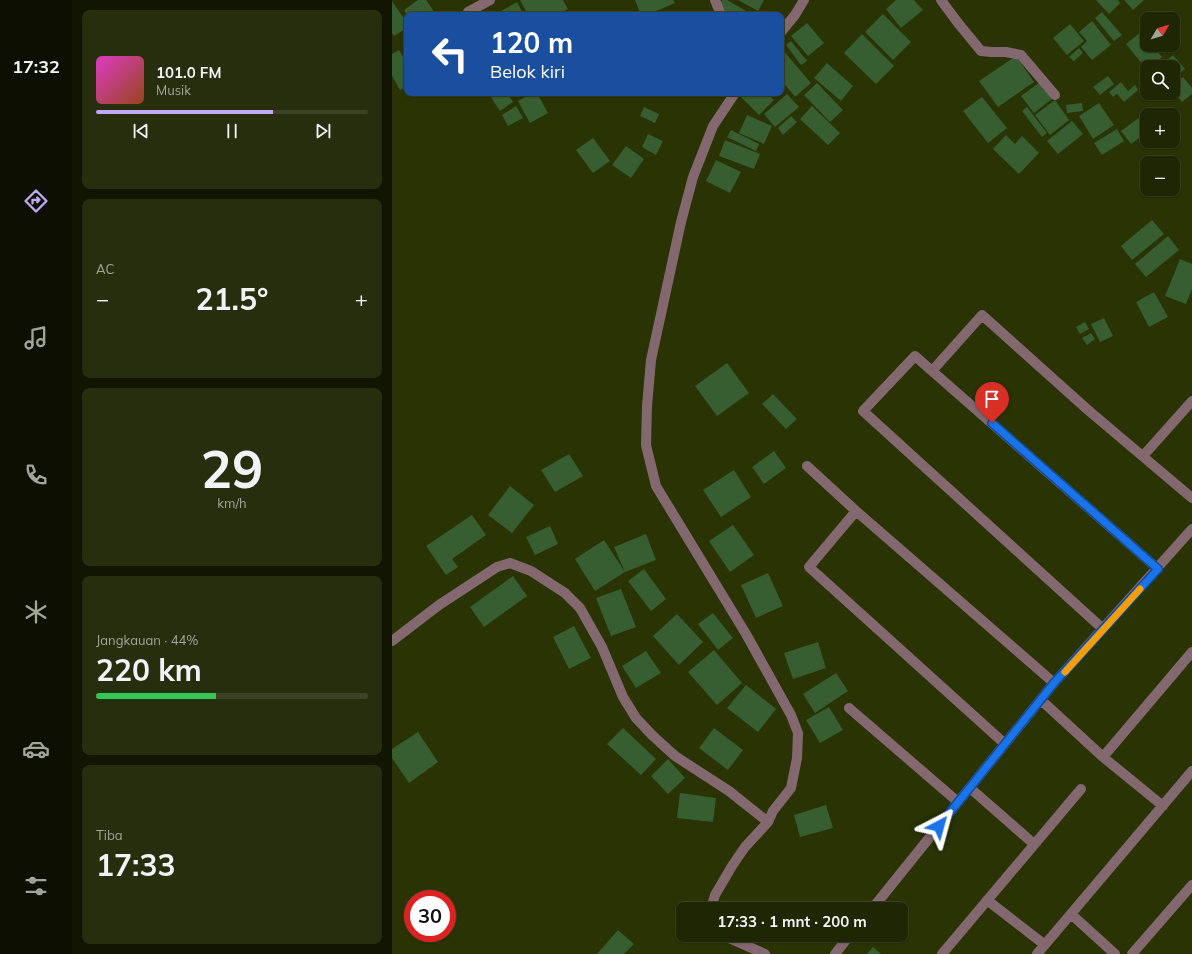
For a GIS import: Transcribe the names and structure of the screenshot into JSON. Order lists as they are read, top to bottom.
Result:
{
  "north": "top right",
  "page": {
    "tabs": "17:32",
    "map_buttons": ["+", "−"],
    "turn": ["120 m", "Belok kiri"],
    "song": ["101.0 FM", "Musik"],
    "tile": [
      "AC",
      ["29", "km/h"],
      ["Jangkauan · 44%", "220 km"],
      ["Tiba", "17:33"]
    ],
    "heat": ["−", "21.5°", "+"],
    "limit": "30",
    "trip": "17:33 · 1 mnt · 200 m"
  }
}
